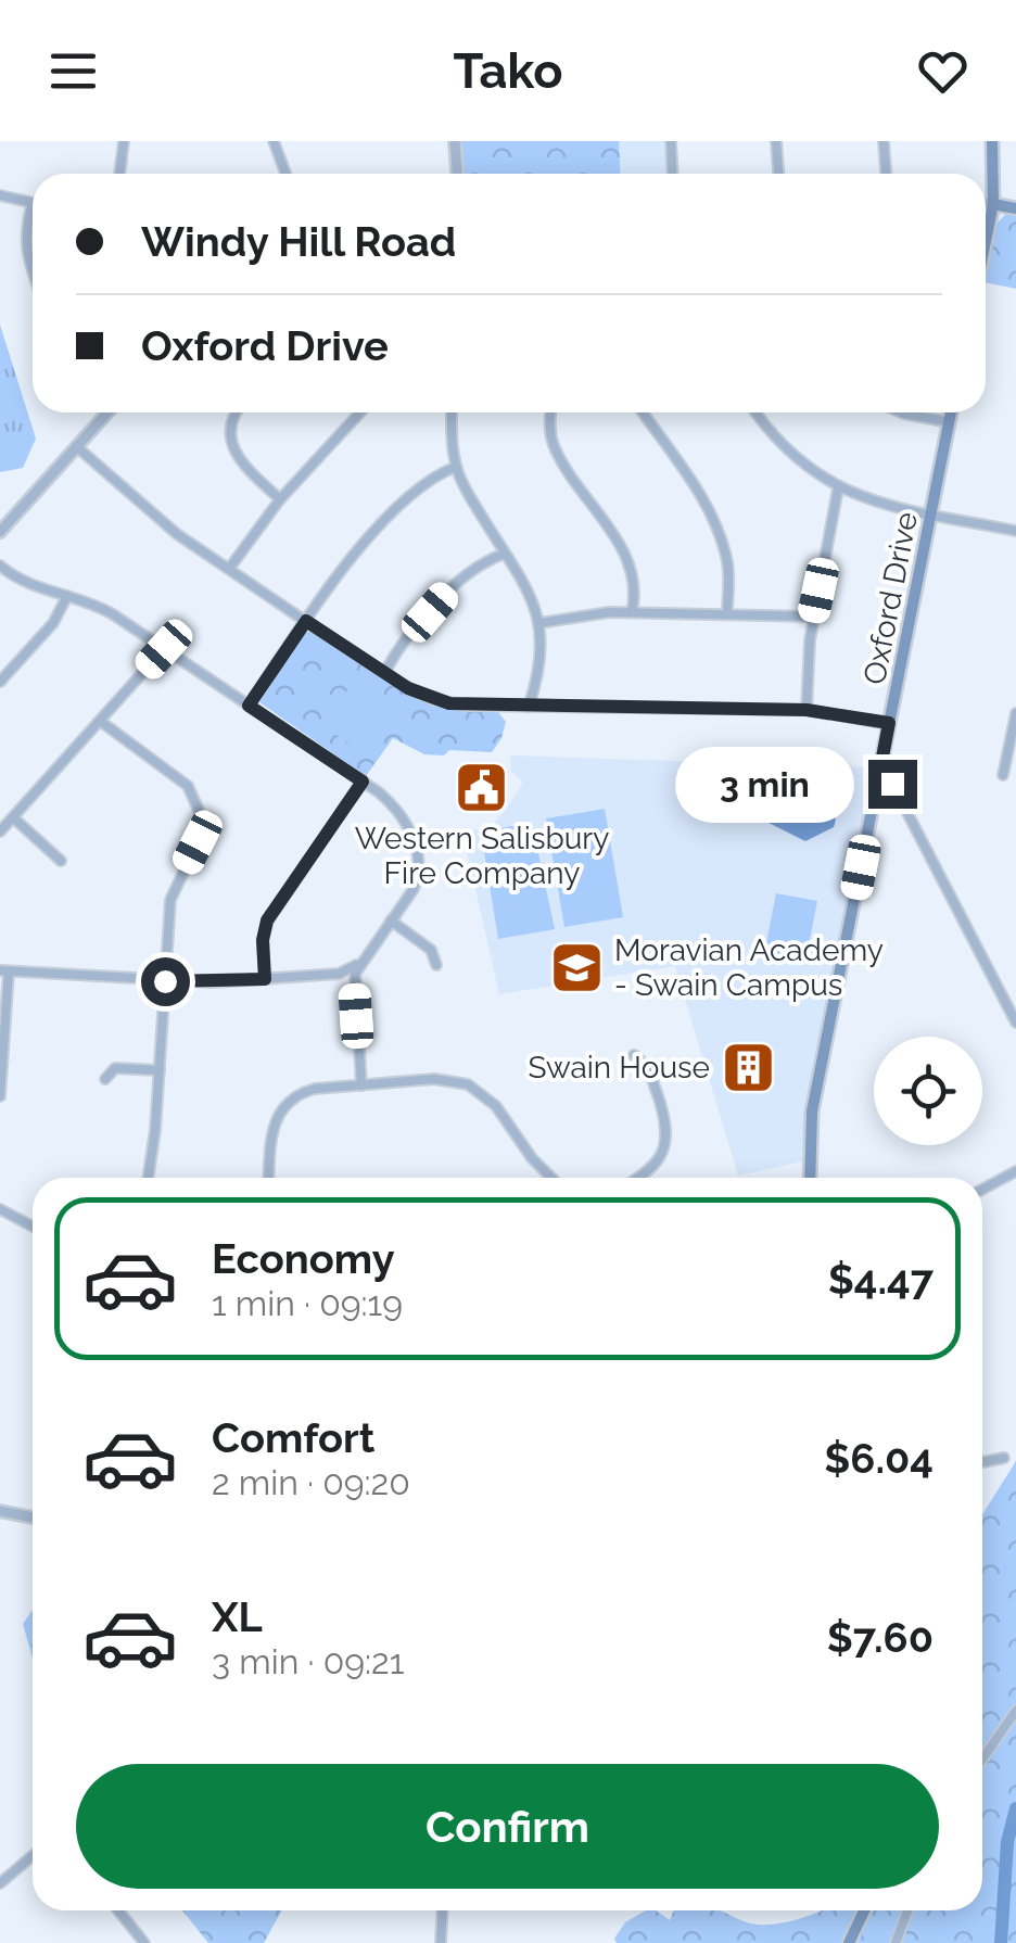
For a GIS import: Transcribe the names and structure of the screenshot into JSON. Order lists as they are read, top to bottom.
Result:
{
  "streets": {
    "main road": ["Oxford Drive"]
  },
  "places": {
    "public building": ["Western Salisbury Fire Company"],
    "school or university": ["Moravian Academy - Swain Campus"],
    "building": ["Swain House"]
  },
  "page": {
    "header": "Tako",
    "banner": ["Windy Hill Road", "Oxford Drive"],
    "bubble": "3 min",
    "list": [
      {
        "name": "Economy",
        "note": "1 min · 09:19",
        "value": "$4.47"
      },
      {
        "name": "Comfort",
        "note": "2 min · 09:20",
        "value": "$6.04"
      },
      {
        "name": "XL",
        "note": "3 min · 09:21",
        "value": "$7.60"
      }
    ],
    "buttons": "Confirm"
  }
}
